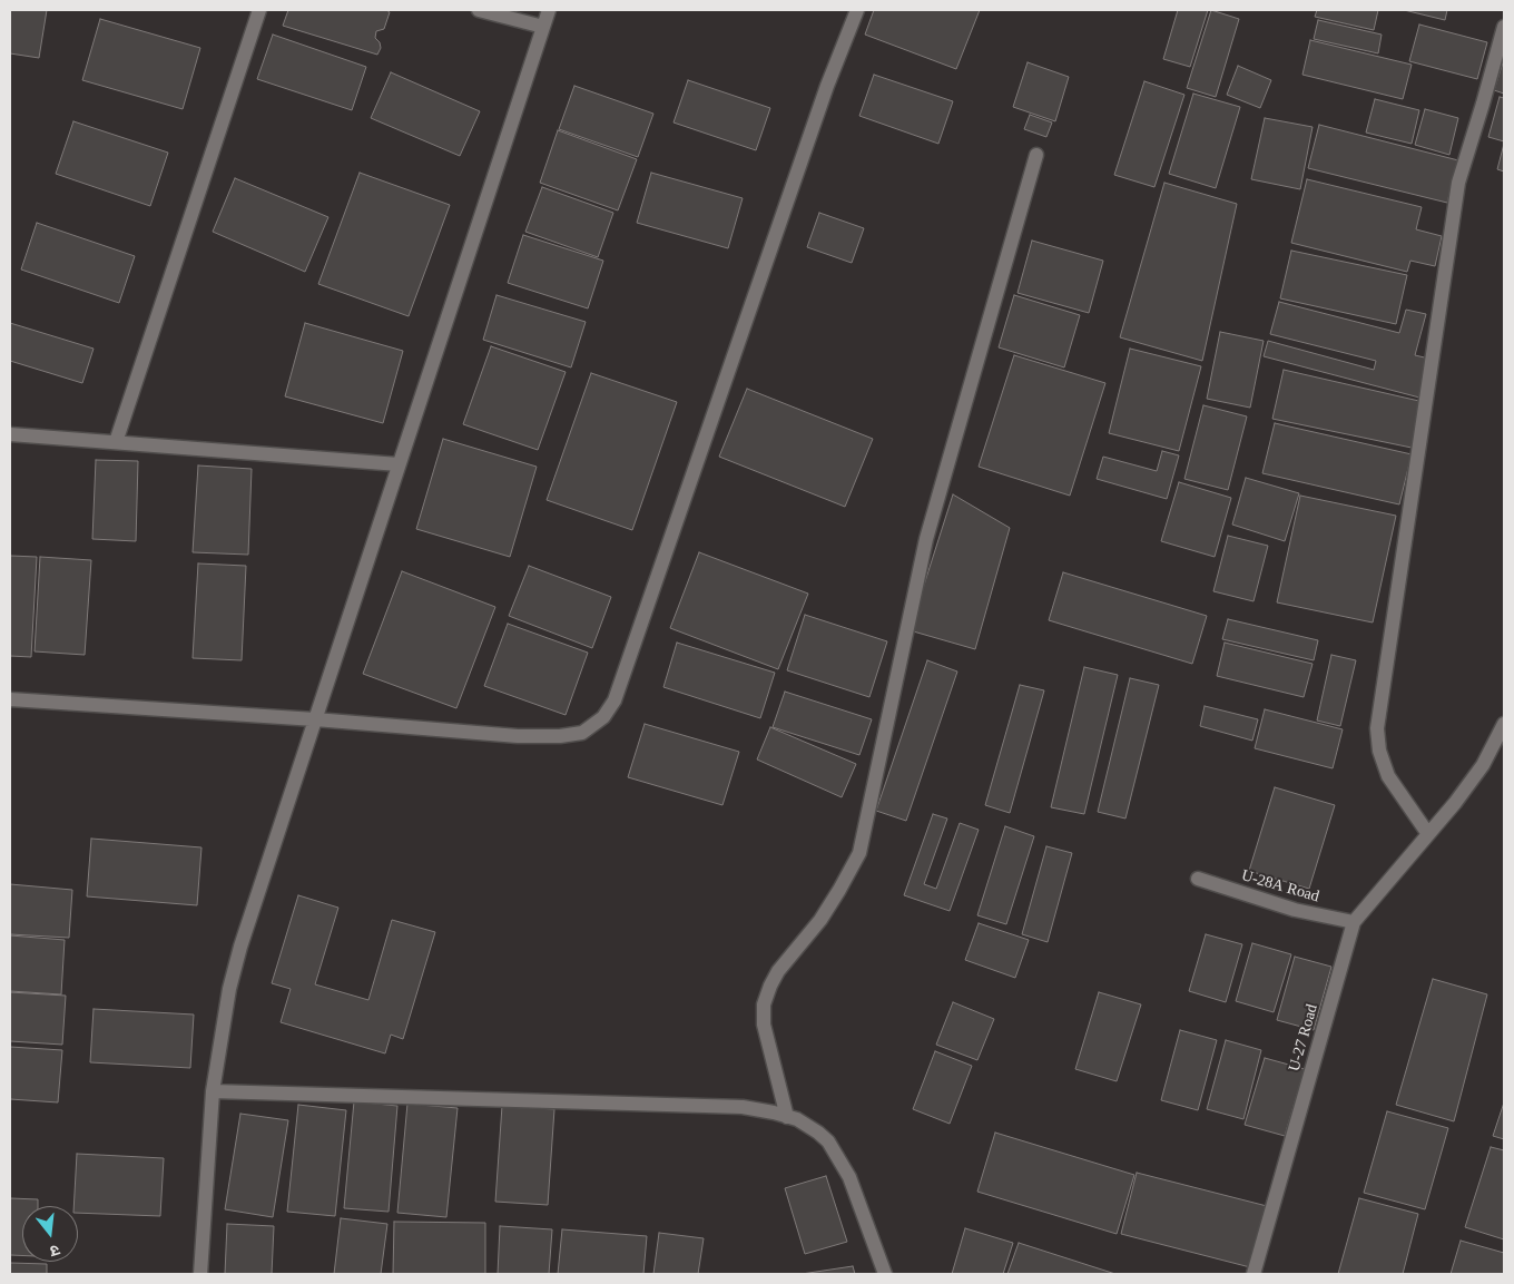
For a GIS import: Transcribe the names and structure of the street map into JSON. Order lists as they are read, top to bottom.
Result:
{
  "streets": {
    "street": ["U-28A Road", "U-27 Road"]
  },
  "crossings": [
    ["U-28A Road", "U-27 Road"]
  ],
  "north": "bottom"
}
